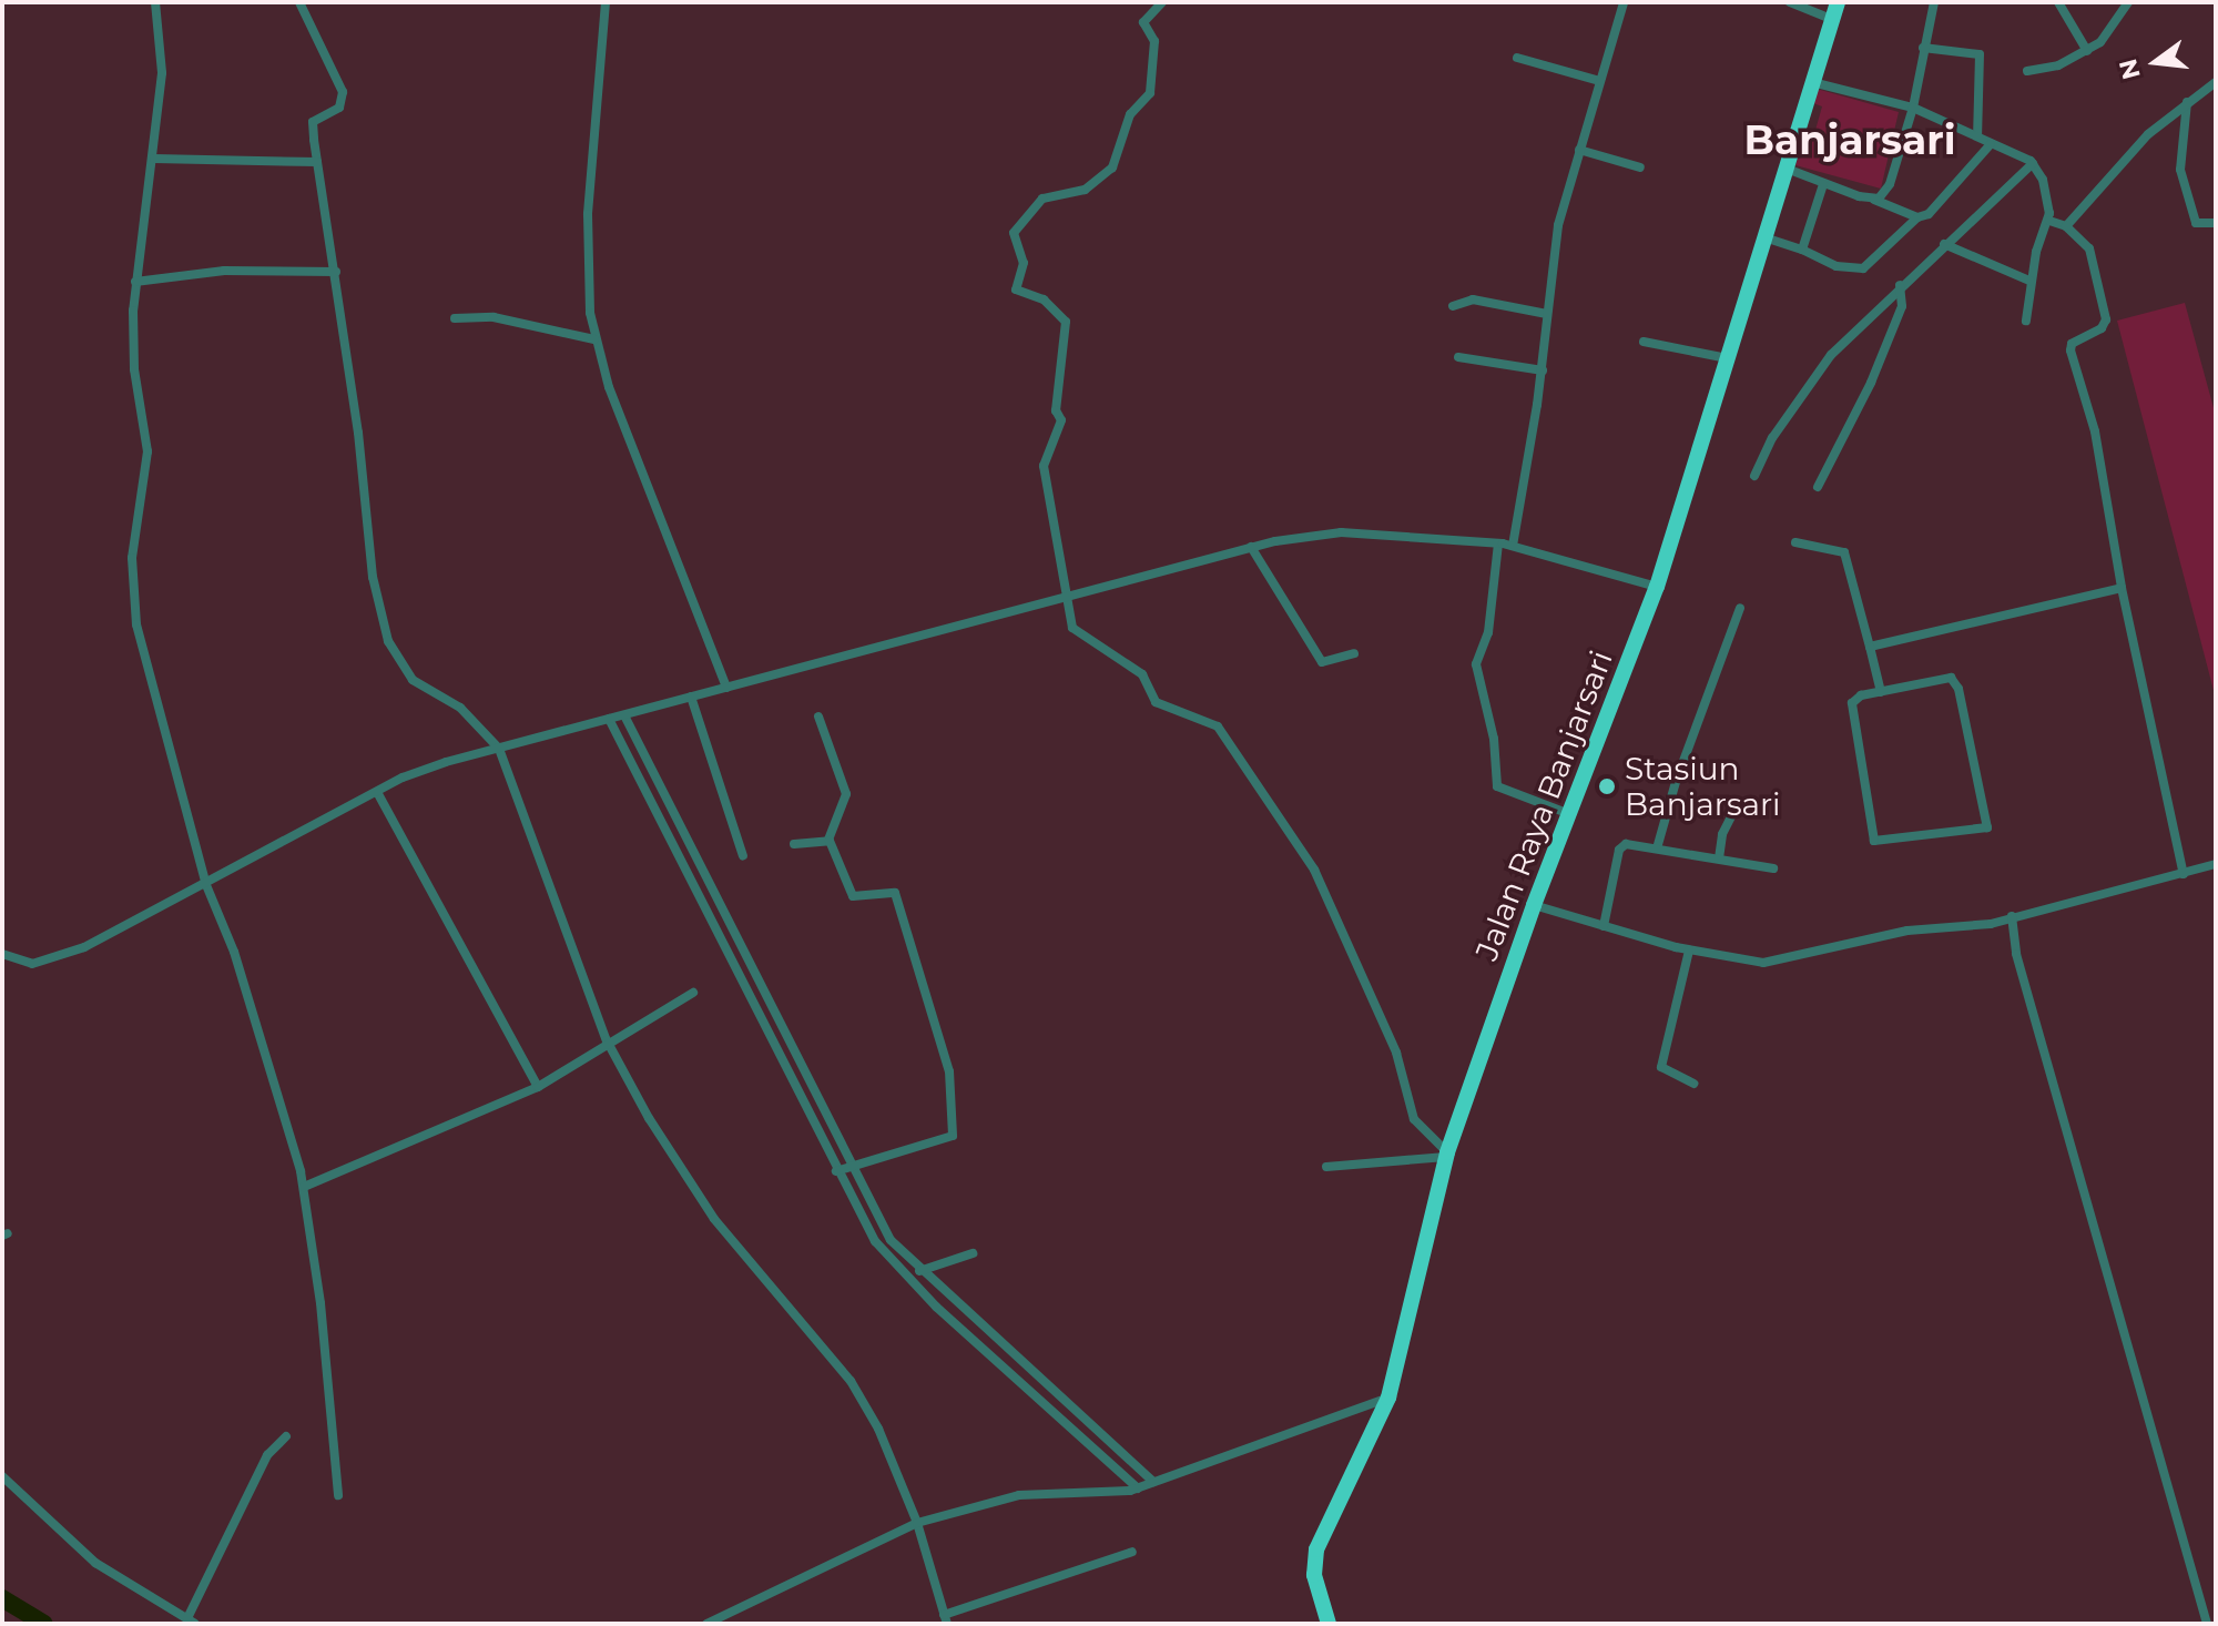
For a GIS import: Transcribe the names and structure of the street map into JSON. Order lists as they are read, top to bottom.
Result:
{
  "streets": {
    "highway": ["Jalan Raya Banjarsari"]
  },
  "districts": ["Banjarsari"],
  "places": ["Stasiun Banjarsari"],
  "north": "left"
}
